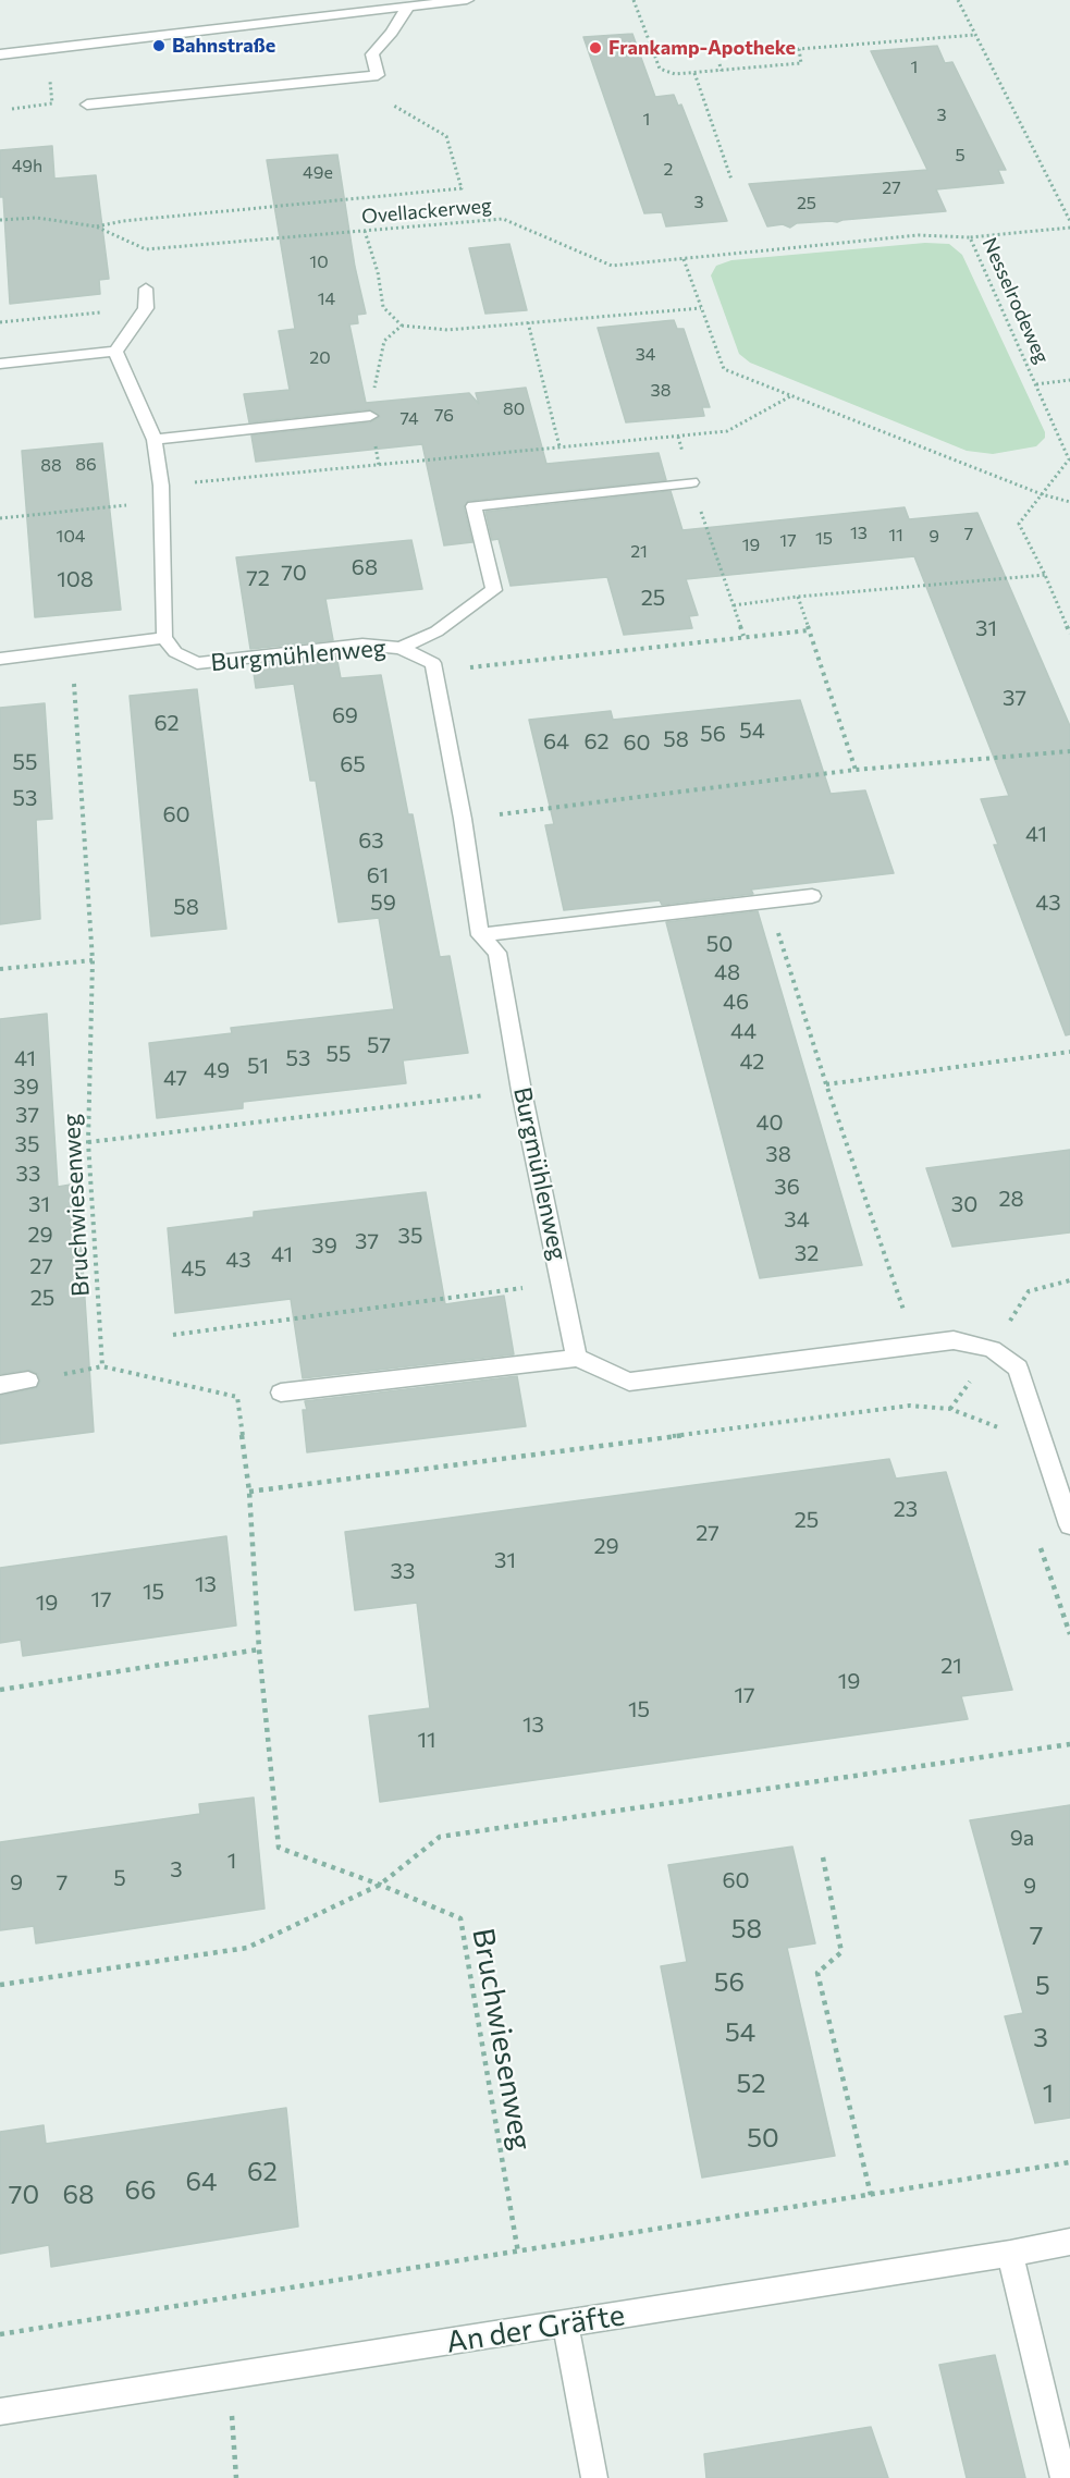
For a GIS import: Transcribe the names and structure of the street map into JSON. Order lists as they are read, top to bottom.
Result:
{
  "streets": {
    "street": ["Burgmühlenweg", "An der Gräfte"],
    "path": ["Ovellackerweg", "Nesselrodeweg", "Bruchwiesenweg"]
  },
  "crossings": [
    ["Ovellackerweg", "Nesselrodeweg"]
  ],
  "places": ["Bahnstraße", "Frankamp-Apotheke"],
  "house_numbers": [
    "1",
    "3",
    "1",
    "5",
    "49h",
    "2",
    "49e",
    "27",
    "3",
    "25",
    "10",
    "14",
    "34",
    "20",
    "38",
    "80",
    "76",
    "74",
    "86",
    "88",
    "13",
    "7",
    "11",
    "104",
    "9",
    "15",
    "17",
    "19",
    "21",
    "68",
    "70",
    "72",
    "108",
    "25",
    "31",
    "37",
    "69",
    "62",
    "54",
    "56",
    "58",
    "64",
    "62",
    "60",
    "55",
    "65",
    "53",
    "60",
    "41",
    "63",
    "61",
    "59",
    "43",
    "58",
    "50",
    "48",
    "46",
    "44",
    "57",
    "55",
    "41",
    "53",
    "42",
    "51",
    "49",
    "47",
    "39",
    "37",
    "40",
    "35",
    "38",
    "33",
    "36",
    "28",
    "31",
    "30",
    "34",
    "29",
    "35",
    "37",
    "39",
    "32",
    "41",
    "43",
    "27",
    "45",
    "25",
    "23",
    "25",
    "27",
    "29",
    "31",
    "33",
    "13",
    "15",
    "17",
    "19",
    "21",
    "19",
    "17",
    "15",
    "13",
    "11",
    "9a",
    "1",
    "3",
    "5",
    "60",
    "9",
    "7",
    "9",
    "58",
    "7",
    "56",
    "5",
    "54",
    "3",
    "52",
    "1",
    "50",
    "62",
    "64",
    "66",
    "70",
    "68"
  ]
}
